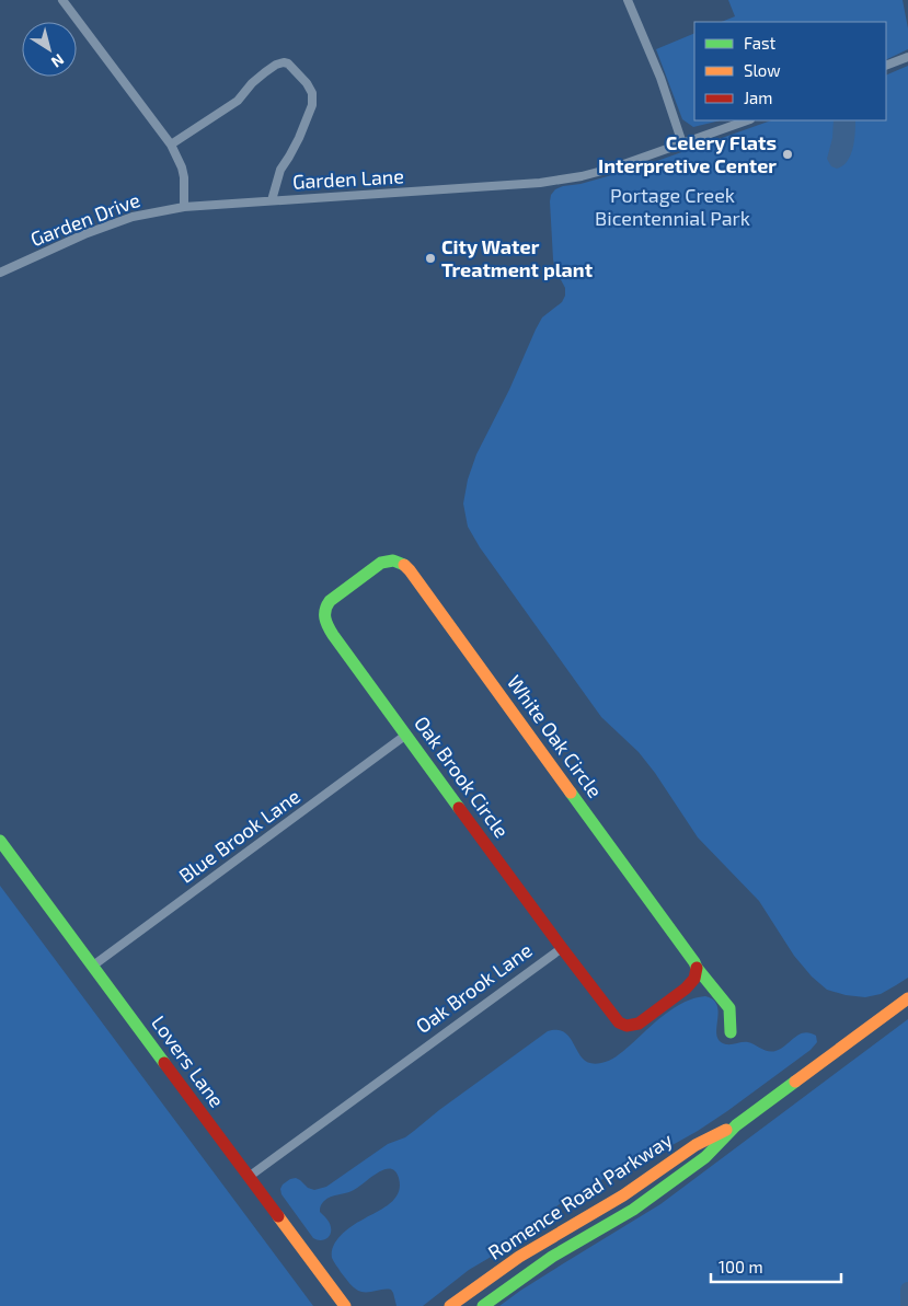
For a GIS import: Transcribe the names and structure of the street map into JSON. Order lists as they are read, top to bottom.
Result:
{
  "streets": {
    "street": [
      "Garden Lane",
      "Garden Drive",
      "White Oak Circle",
      "Oak Brook Circle",
      "Blue Brook Lane",
      "Oak Brook Lane",
      "Lovers Lane",
      "Romence Road Parkway"
    ]
  },
  "crossings": [
    ["Garden Lane", "Garden Drive"],
    ["White Oak Circle", "Oak Brook Circle"],
    ["White Oak Circle", "Oak Brook Lane"],
    ["Oak Brook Circle", "Blue Brook Lane"],
    ["Oak Brook Circle", "Oak Brook Lane"],
    ["Blue Brook Lane", "Lovers Lane"],
    ["Oak Brook Lane", "Lovers Lane"]
  ],
  "parks": ["Portage Creek Bicentennial Park"],
  "places": ["Celery Flats Interpretive Center", "City Water Treatment plant"],
  "legend": ["Fast", "Slow", "Jam"],
  "scale_bar": "100 m",
  "north": "bottom right"
}
